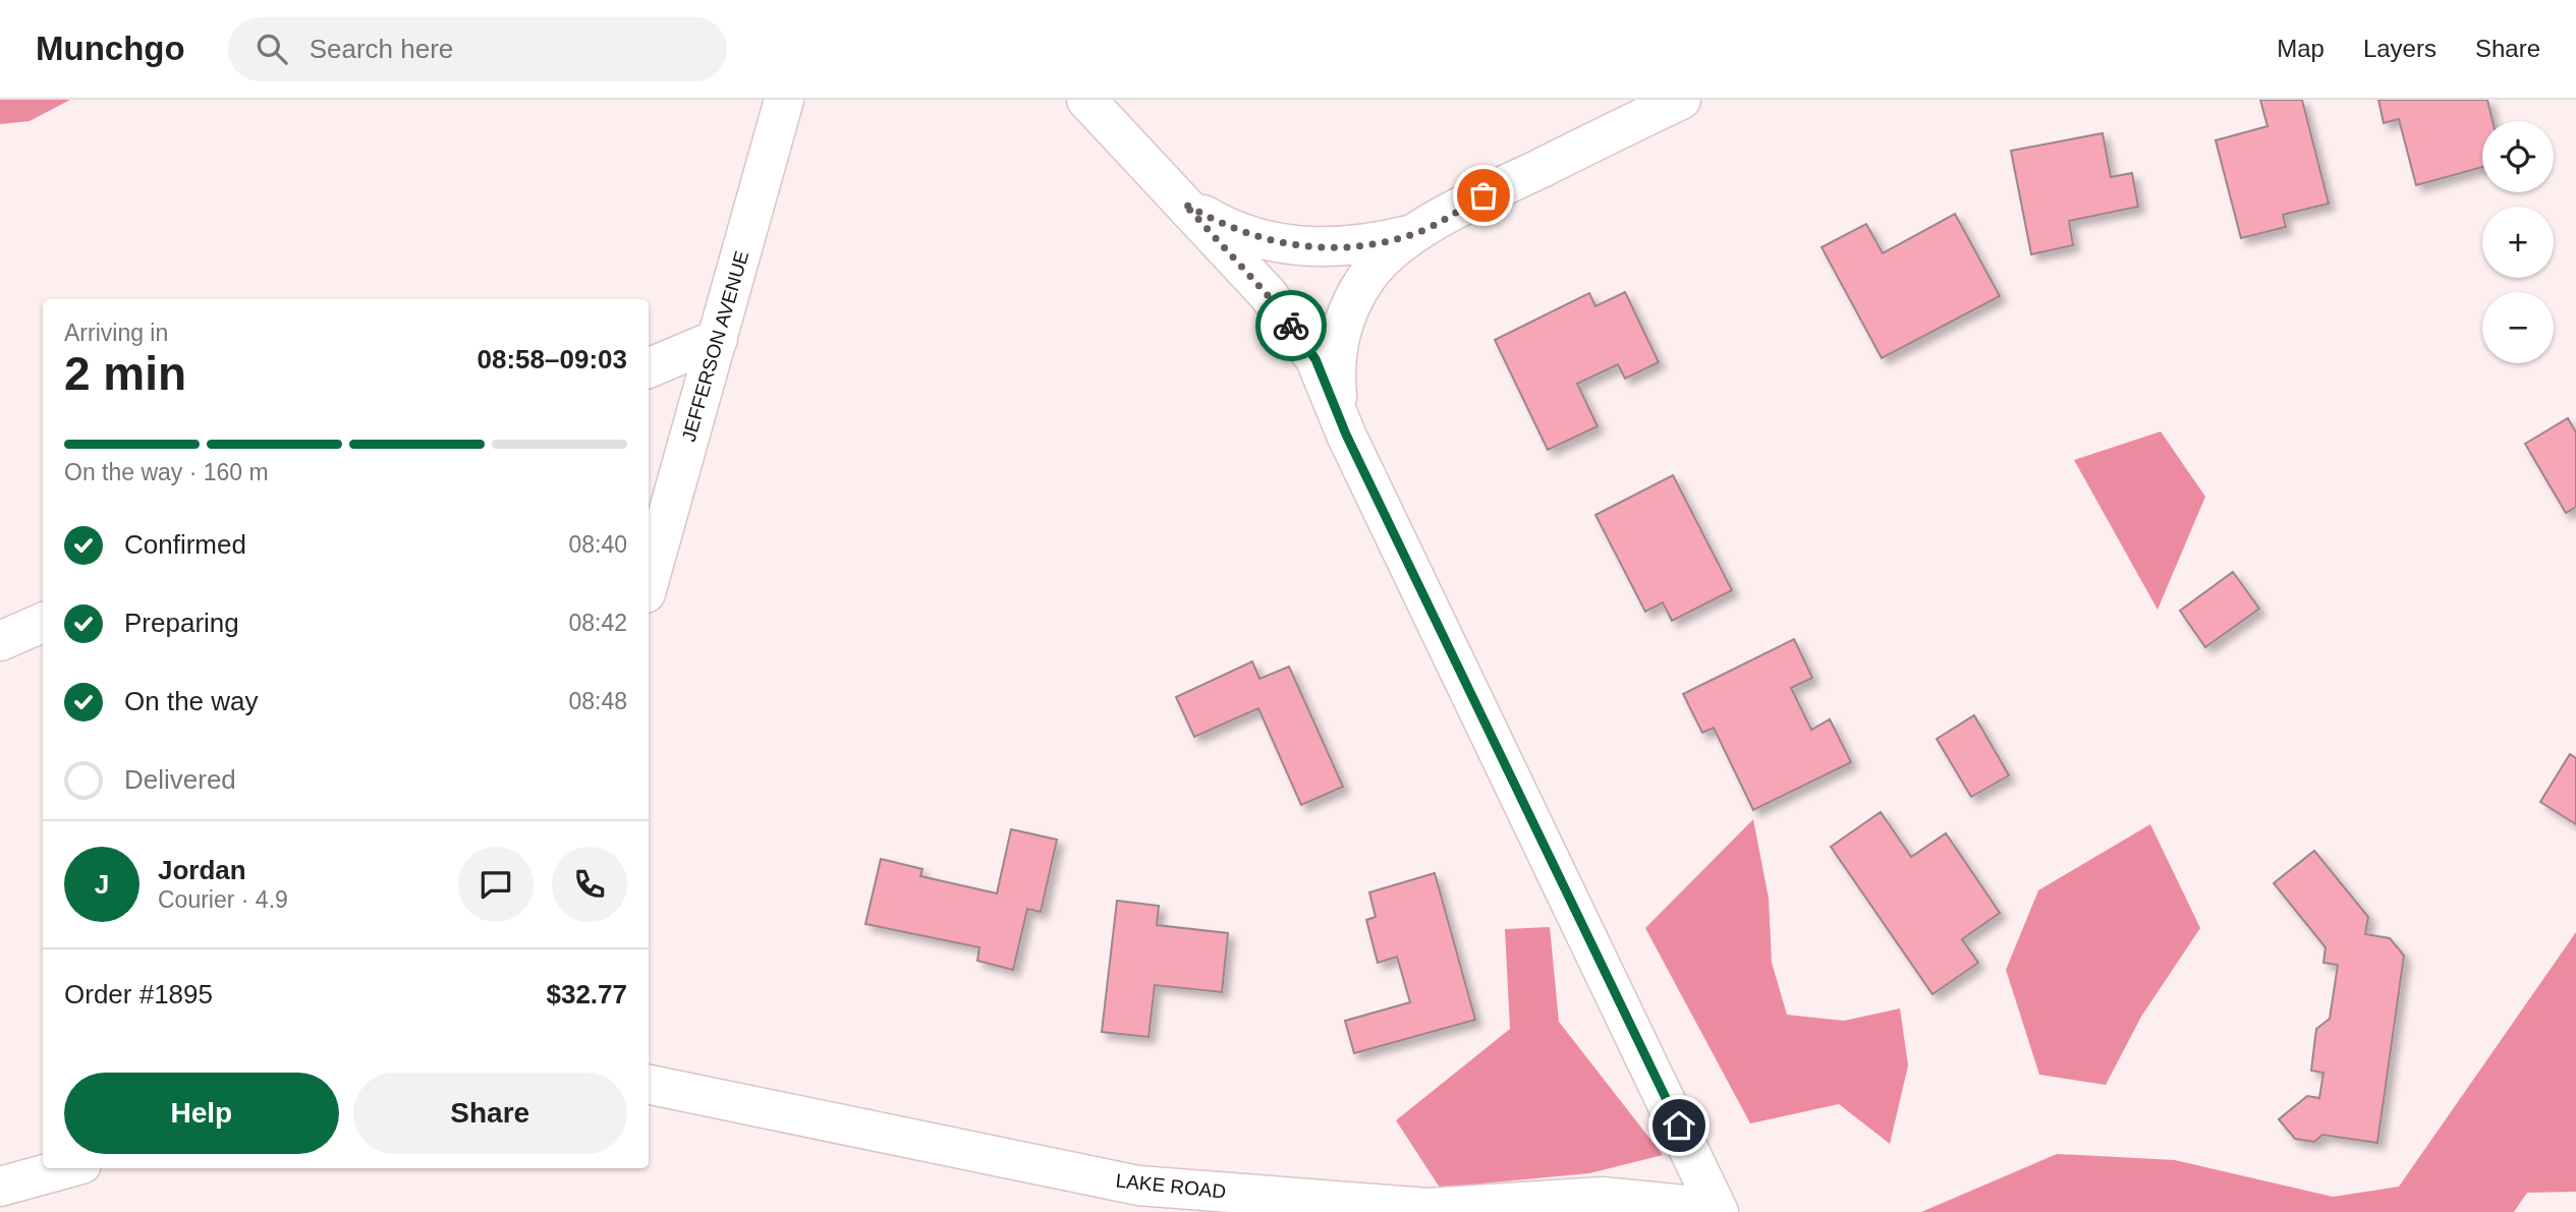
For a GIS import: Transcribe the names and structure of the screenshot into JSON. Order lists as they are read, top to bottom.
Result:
{
  "streets": {
    "street": ["JEFFERSON AVENUE", "LAKE ROAD"]
  },
  "page": {
    "header": "Munchgo",
    "search": "Search here",
    "nav": ["Map", "Layers", "Share"],
    "map_buttons": ["+", "−"],
    "heading": ["2 min", "Arriving in", "08:58–09:03"],
    "panel": [
      "Jordan",
      "Courier · 4.9",
      "Order #1895",
      "$32.77"
    ],
    "bar": "On the way · 160 m",
    "list": [
      ["Confirmed", "08:40"],
      ["Preparing", "08:42"],
      ["On the way", "08:48"],
      "Delivered"
    ],
    "round": "J",
    "buttons": ["Help", "Share"]
  }
}
